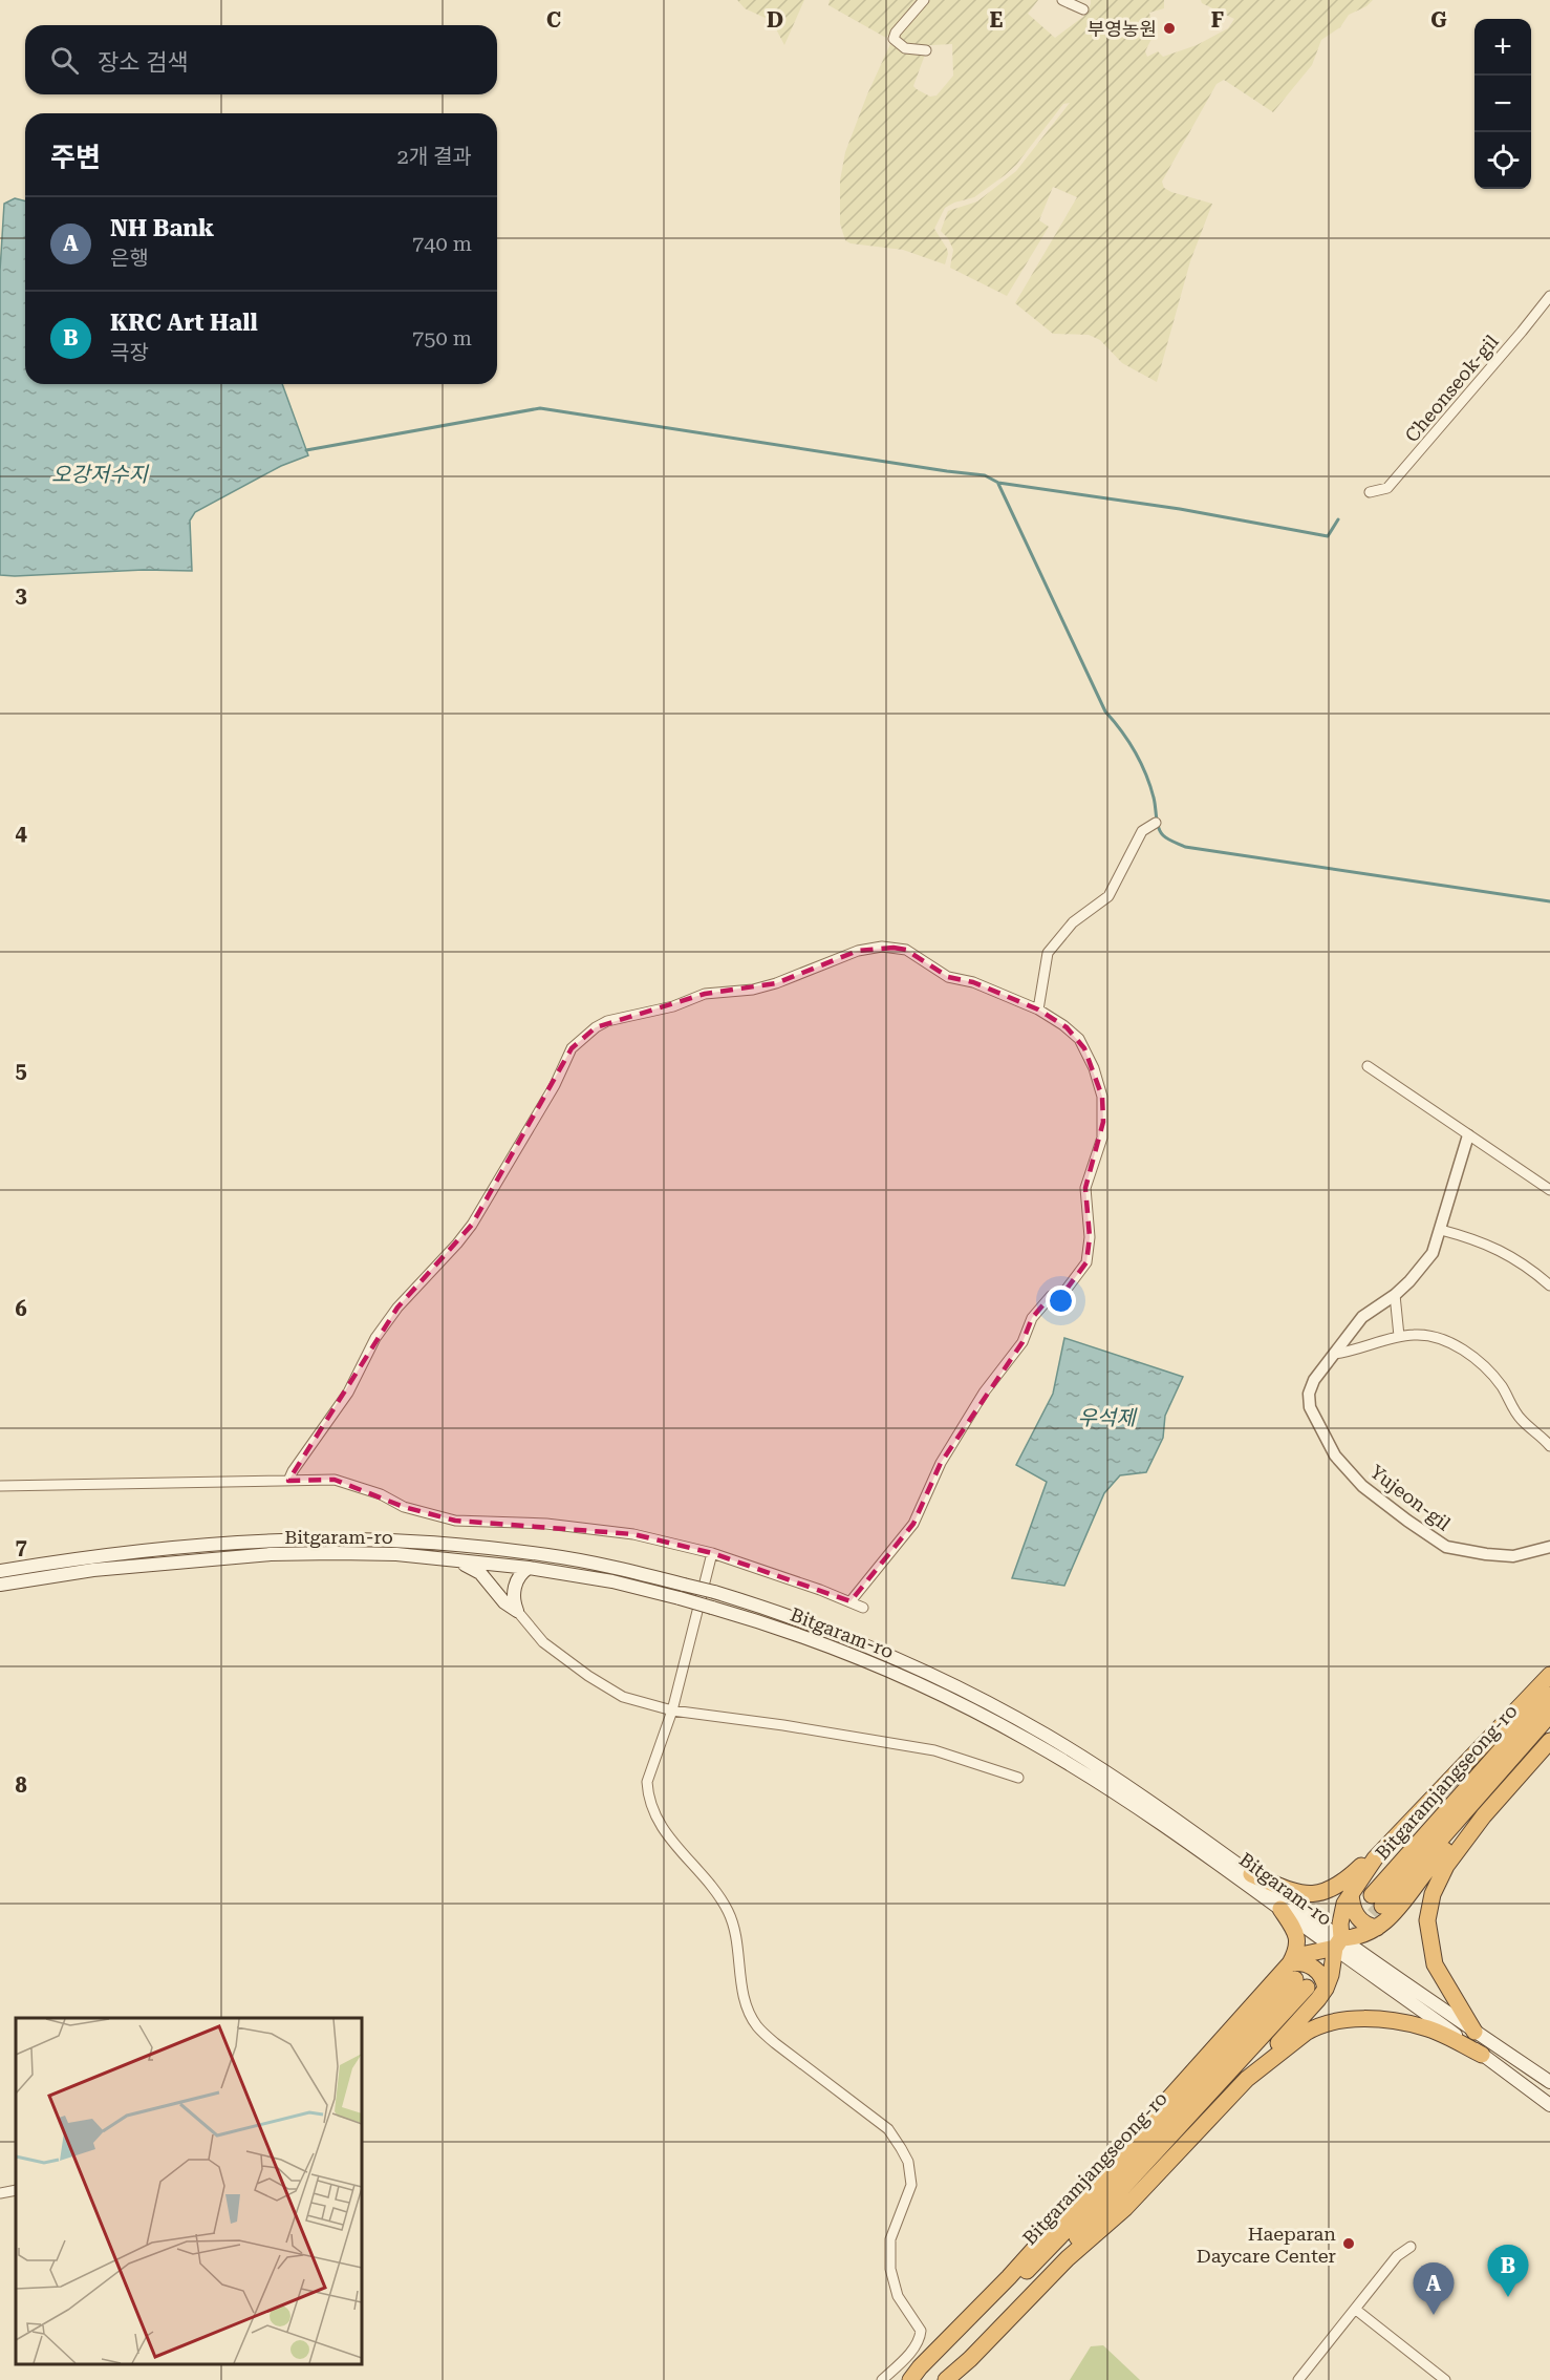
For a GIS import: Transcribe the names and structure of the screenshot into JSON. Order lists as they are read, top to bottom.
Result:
{
  "streets": {
    "highway": ["Bitgaramjangseong-ro"],
    "main road": ["Bitgaram-ro"],
    "street": ["Cheonseok-gil", "Yujeon-gil"]
  },
  "water": ["오강저수지", "우석제"],
  "places": ["부영농원", "Haeparan Daycare Center"],
  "page": {
    "map_buttons": ["+", "−"],
    "search": "장소 검색",
    "heading": ["주변", "2개 결과"],
    "list": [
      {
        "mark": "A",
        "name": "NH Bank",
        "note": "은행",
        "value": "740 m"
      },
      {
        "mark": "B",
        "name": "KRC Art Hall",
        "note": "극장",
        "value": "750 m"
      }
    ],
    "pins": ["B", "A"]
  },
  "grid": {
    "columns": [
      "C",
      "D",
      "E",
      "F",
      "G"
    ],
    "rows": [
      "3",
      "4",
      "5",
      "6",
      "7",
      "8"
    ]
  }
}
